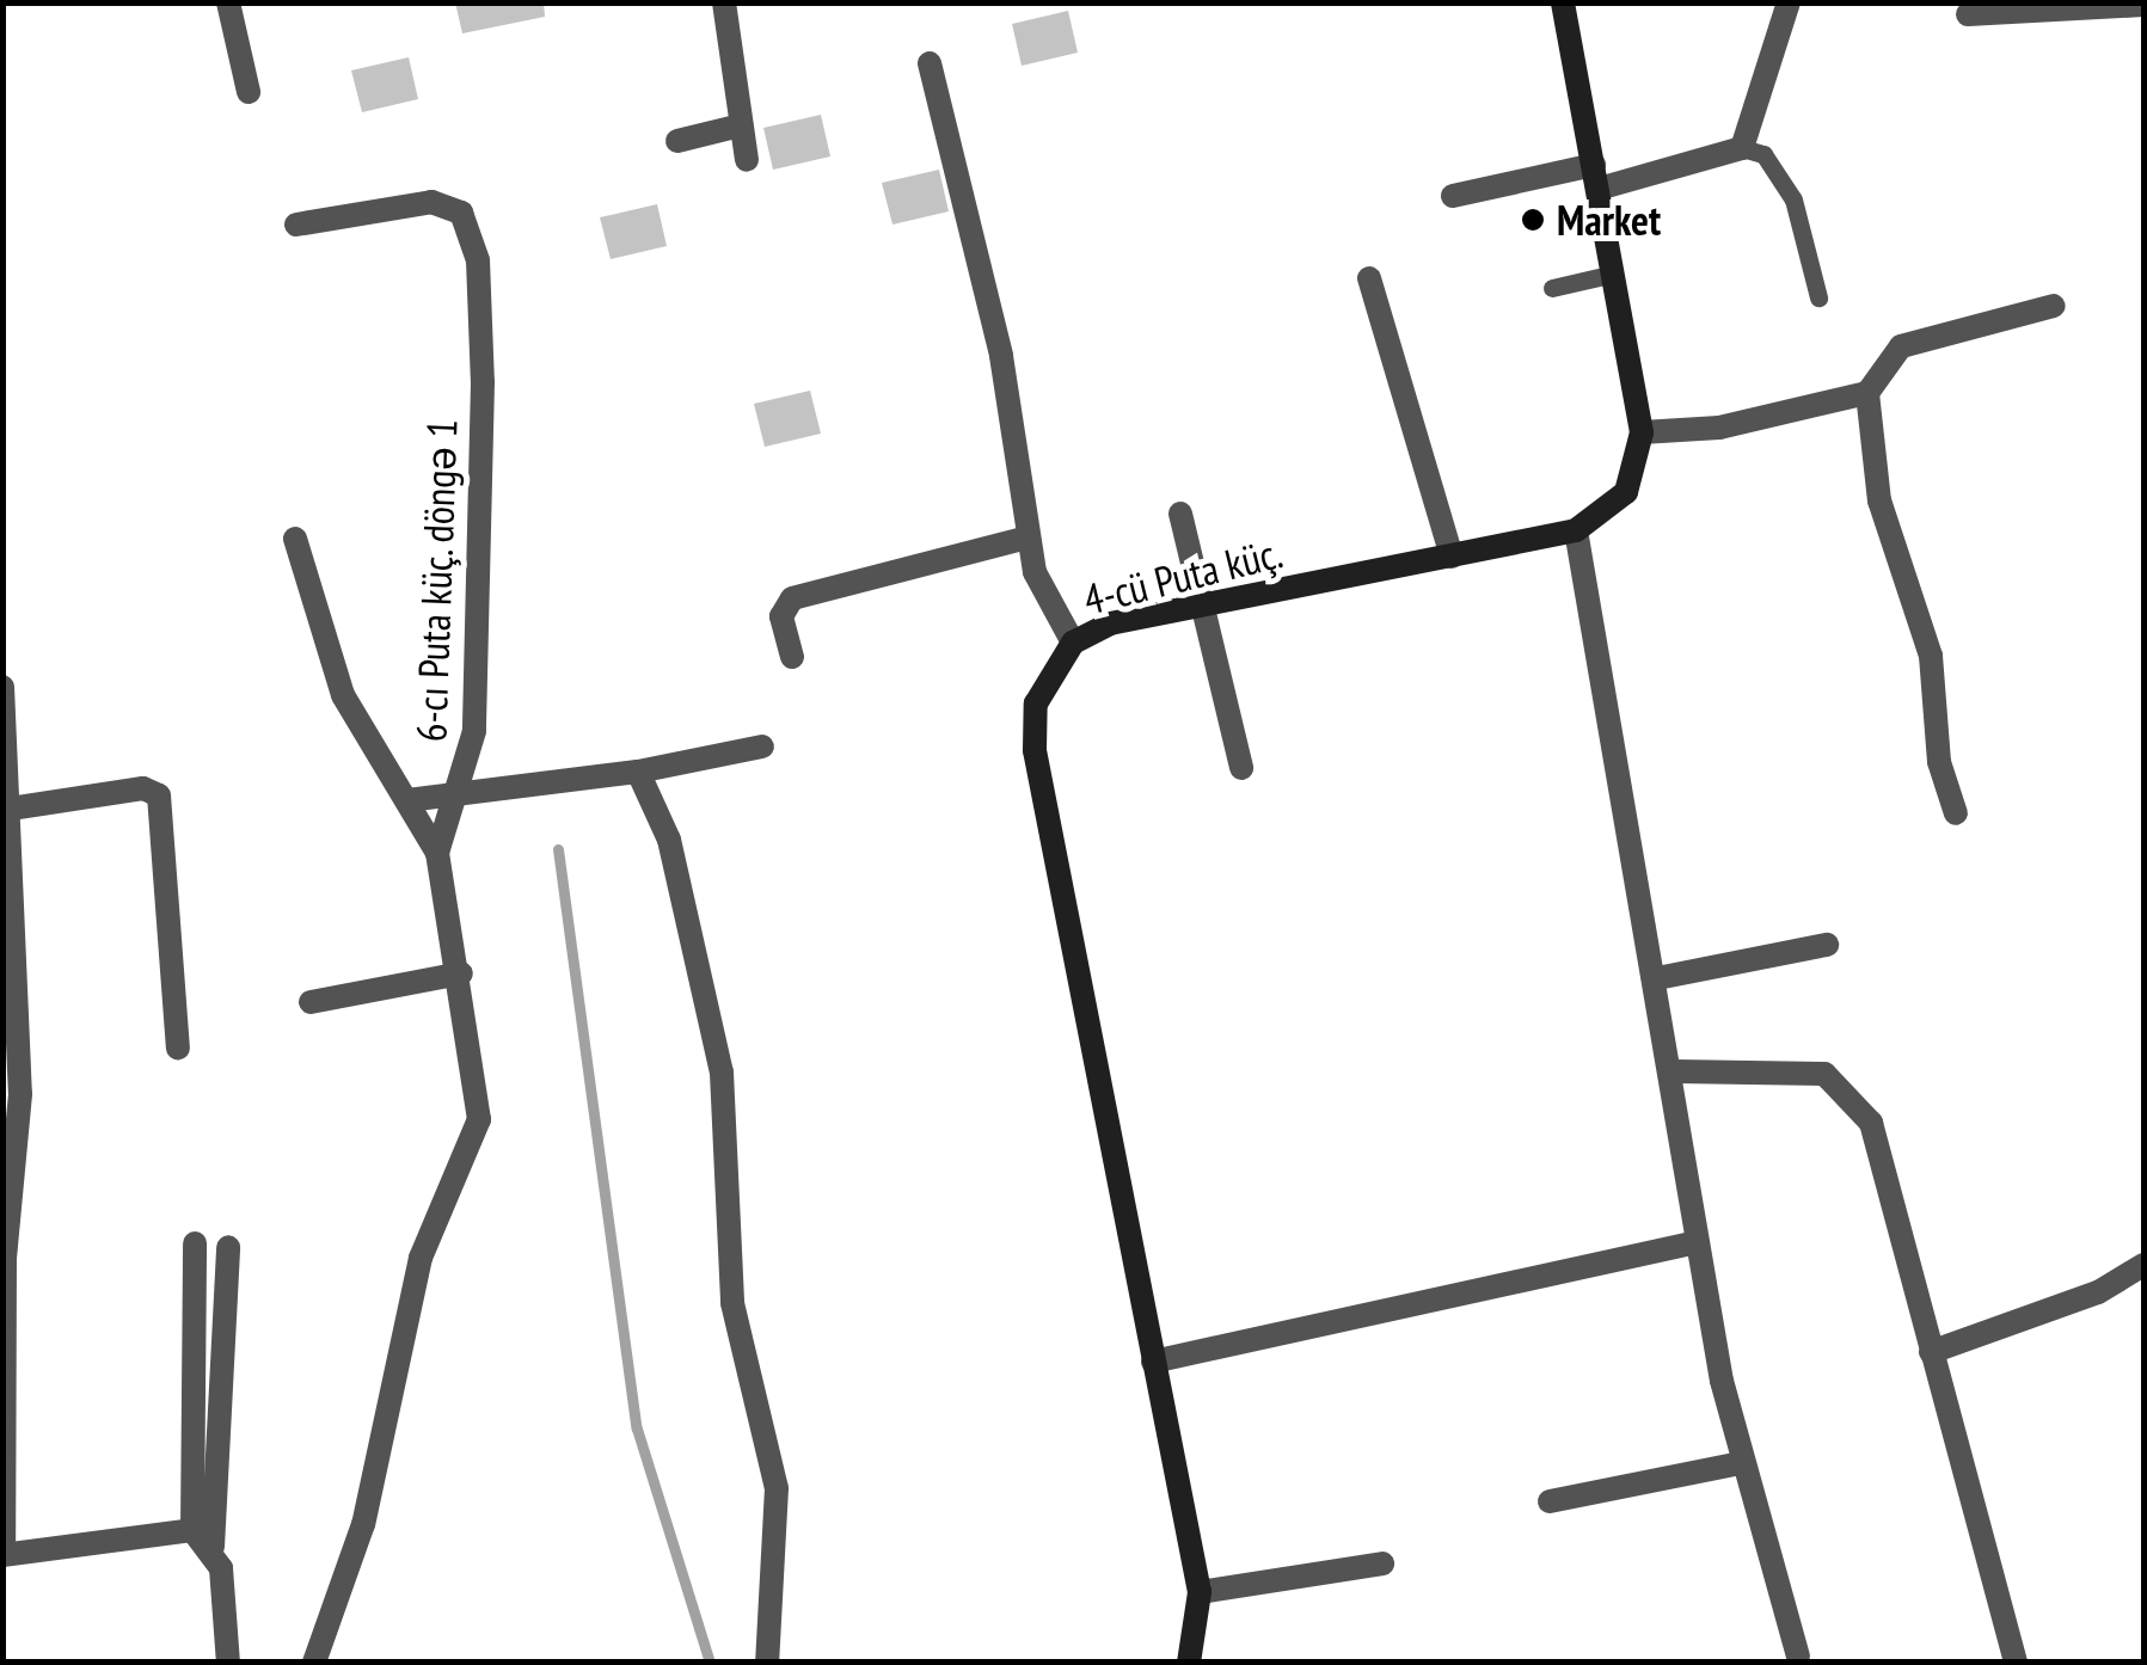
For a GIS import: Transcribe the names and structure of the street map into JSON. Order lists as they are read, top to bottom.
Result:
{
  "streets": {
    "street": ["4-cü Puta küç.", "6-cı Puta küç. döngə 1"]
  },
  "places": ["Market"]
}
